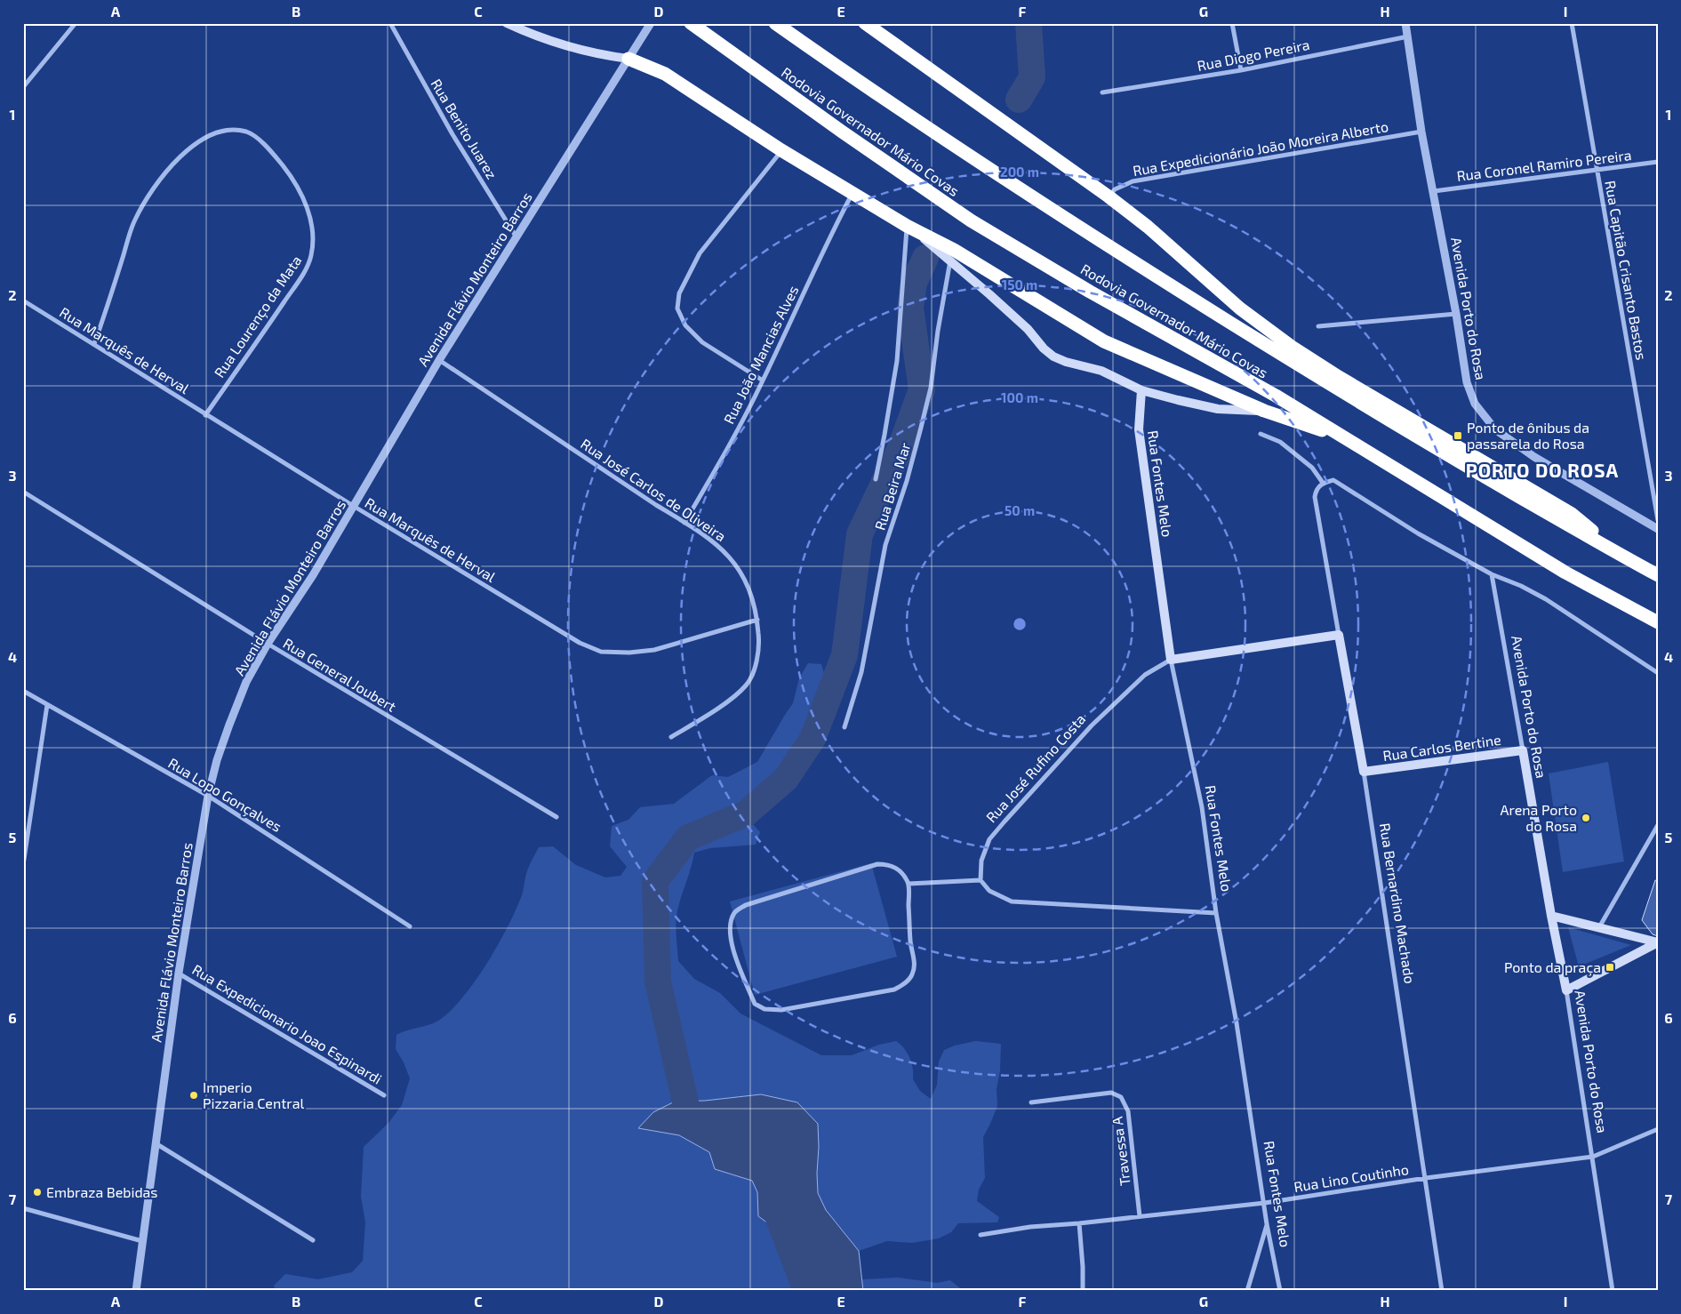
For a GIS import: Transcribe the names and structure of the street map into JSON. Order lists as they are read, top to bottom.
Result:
{
  "streets": {
    "highway": ["Rodovia Governador Mário Covas"],
    "main road": [
      "Avenida Porto do Rosa",
      "Rua Fontes Melo",
      "Rua Carlos Bertine",
      "Rua José Rufino Costa",
      "Rua Bernardino Machado"
    ],
    "street": [
      "Rua Diogo Pereira",
      "Rua Benito Juarez",
      "Rua Expedicionário João Moreira Alberto",
      "Rua Coronel Ramiro Pereira",
      "Rua Capitão Crisanto Bastos",
      "Avenida Flávio Monteiro Barros",
      "Rua Lourenço da Mata",
      "Rua Marquês de Herval",
      "Rua João Mancias Alves",
      "Rua Beira Mar",
      "Rua José Carlos de Oliveira",
      "Rua General Joubert",
      "Rua Lopo Gonçalves",
      "Rua Expedicionario Joao Espinardi",
      "Travessa A",
      "Rua Lino Coutinho"
    ]
  },
  "crossings": [
    ["Rua Diogo Pereira", "Avenida Porto do Rosa"],
    ["Rua Benito Juarez", "Avenida Flávio Monteiro Barros"],
    ["Rua Expedicionário João Moreira Alberto", "Avenida Porto do Rosa"],
    ["Rua Coronel Ramiro Pereira", "Rua Capitão Crisanto Bastos"],
    ["Rua Coronel Ramiro Pereira", "Avenida Porto do Rosa"],
    ["Avenida Flávio Monteiro Barros", "Rua Marquês de Herval"],
    ["Avenida Flávio Monteiro Barros", "Rua José Carlos de Oliveira"],
    ["Avenida Flávio Monteiro Barros", "Rua General Joubert"],
    ["Avenida Flávio Monteiro Barros", "Rua Lopo Gonçalves"],
    ["Avenida Flávio Monteiro Barros", "Rua Expedicionario Joao Espinardi"],
    ["Avenida Porto do Rosa", "Rua Carlos Bertine"],
    ["Avenida Porto do Rosa", "Rua Lino Coutinho"],
    ["Rua Lourenço da Mata", "Rua Marquês de Herval"],
    ["Rua Marquês de Herval", "Rua José Carlos de Oliveira"],
    ["Rua João Mancias Alves", "Rua José Carlos de Oliveira"],
    ["Rua Fontes Melo", "Rua José Rufino Costa"],
    ["Rua Fontes Melo", "Rua Lino Coutinho"],
    ["Rua Carlos Bertine", "Rua Bernardino Machado"],
    ["Rua José Rufino Costa", "Rua Bernardino Machado"],
    ["Rua Bernardino Machado", "Rua Lino Coutinho"],
    ["Travessa A", "Rua Lino Coutinho"]
  ],
  "districts": ["PORTO DO ROSA"],
  "places": {
    "transit": ["Ponto de ônibus da passarela do Rosa", "Ponto da praça"],
    "other": ["Arena Porto do Rosa", "Imperio Pizzaria Central", "Embraza Bebidas"]
  },
  "grid": {
    "columns": [
      "A",
      "B",
      "C",
      "D",
      "E",
      "F",
      "G",
      "H",
      "I"
    ],
    "rows": [
      "1",
      "2",
      "3",
      "4",
      "5",
      "6",
      "7"
    ]
  },
  "rings": [
    "200 m",
    "150 m",
    "100 m",
    "50 m"
  ]
}
